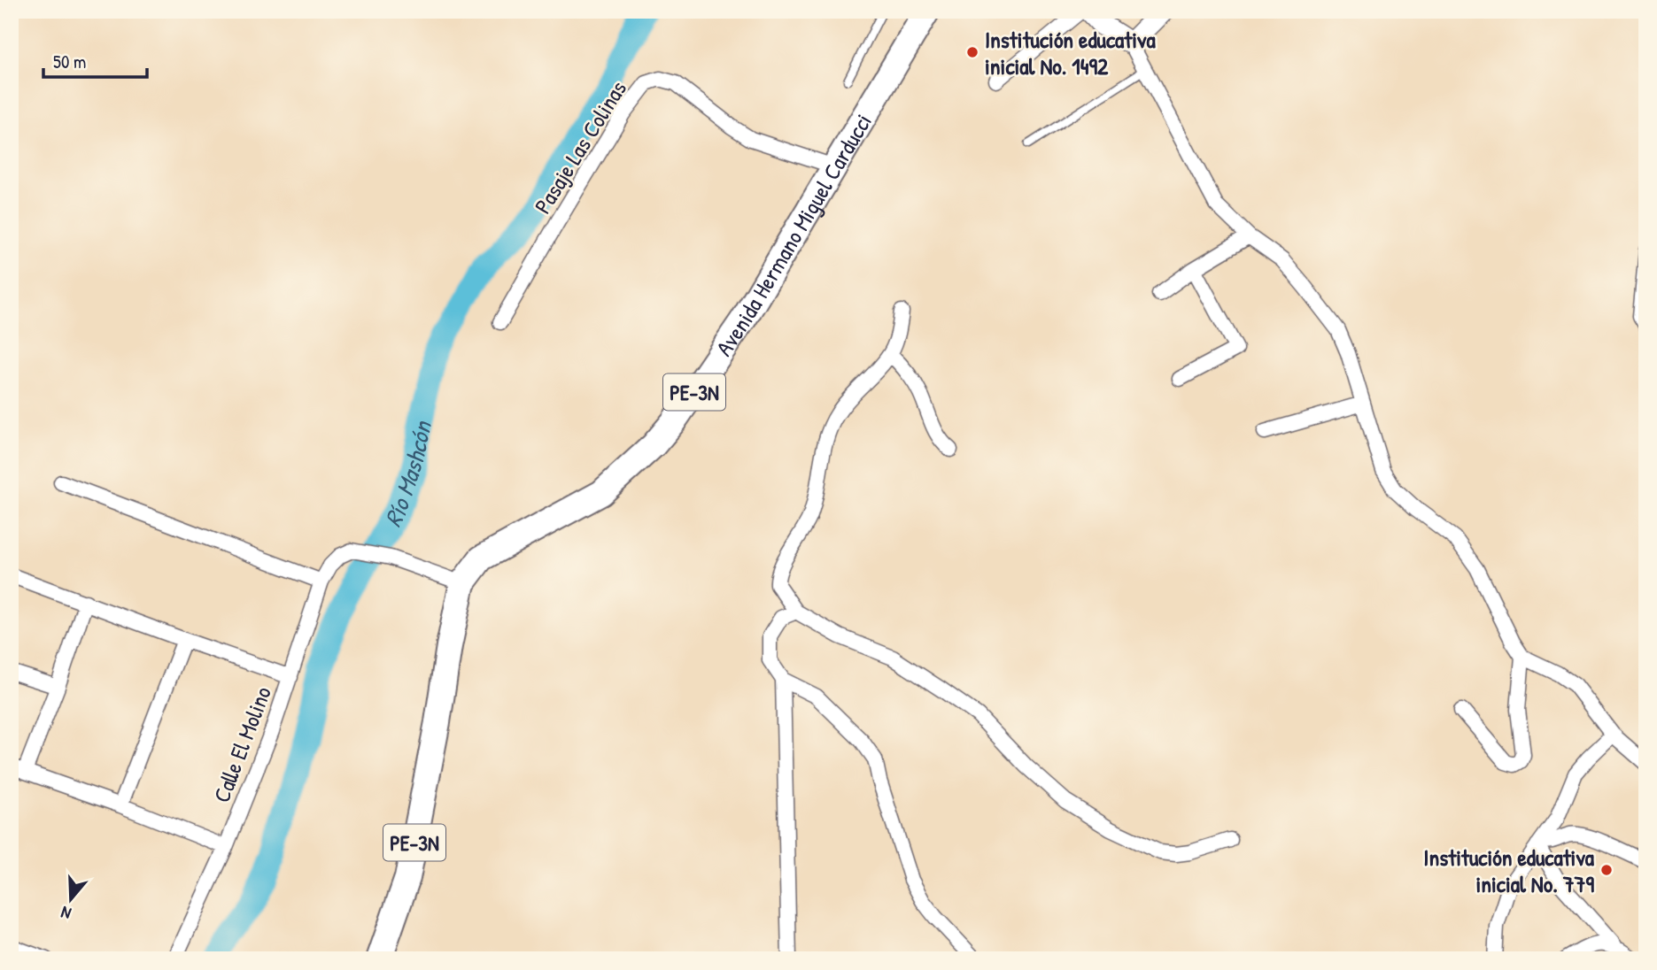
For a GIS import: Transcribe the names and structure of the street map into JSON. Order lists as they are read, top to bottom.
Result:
{
  "streets": {
    "highway": ["Avenida Hermano Miguel Carducci", "PE-3N"],
    "street": ["Pasaje Las Colinas", "Calle El Molino"]
  },
  "crossings": [
    ["Pasaje Las Colinas", "Avenida Hermano Miguel Carducci"],
    ["Avenida Hermano Miguel Carducci", "Calle El Molino"]
  ],
  "water": ["Río Mashcón"],
  "places": ["Institución educativa inicial No. 1492", "Institución educativa inicial No. 779"],
  "scale_bar": "50 m",
  "north": "bottom"
}
